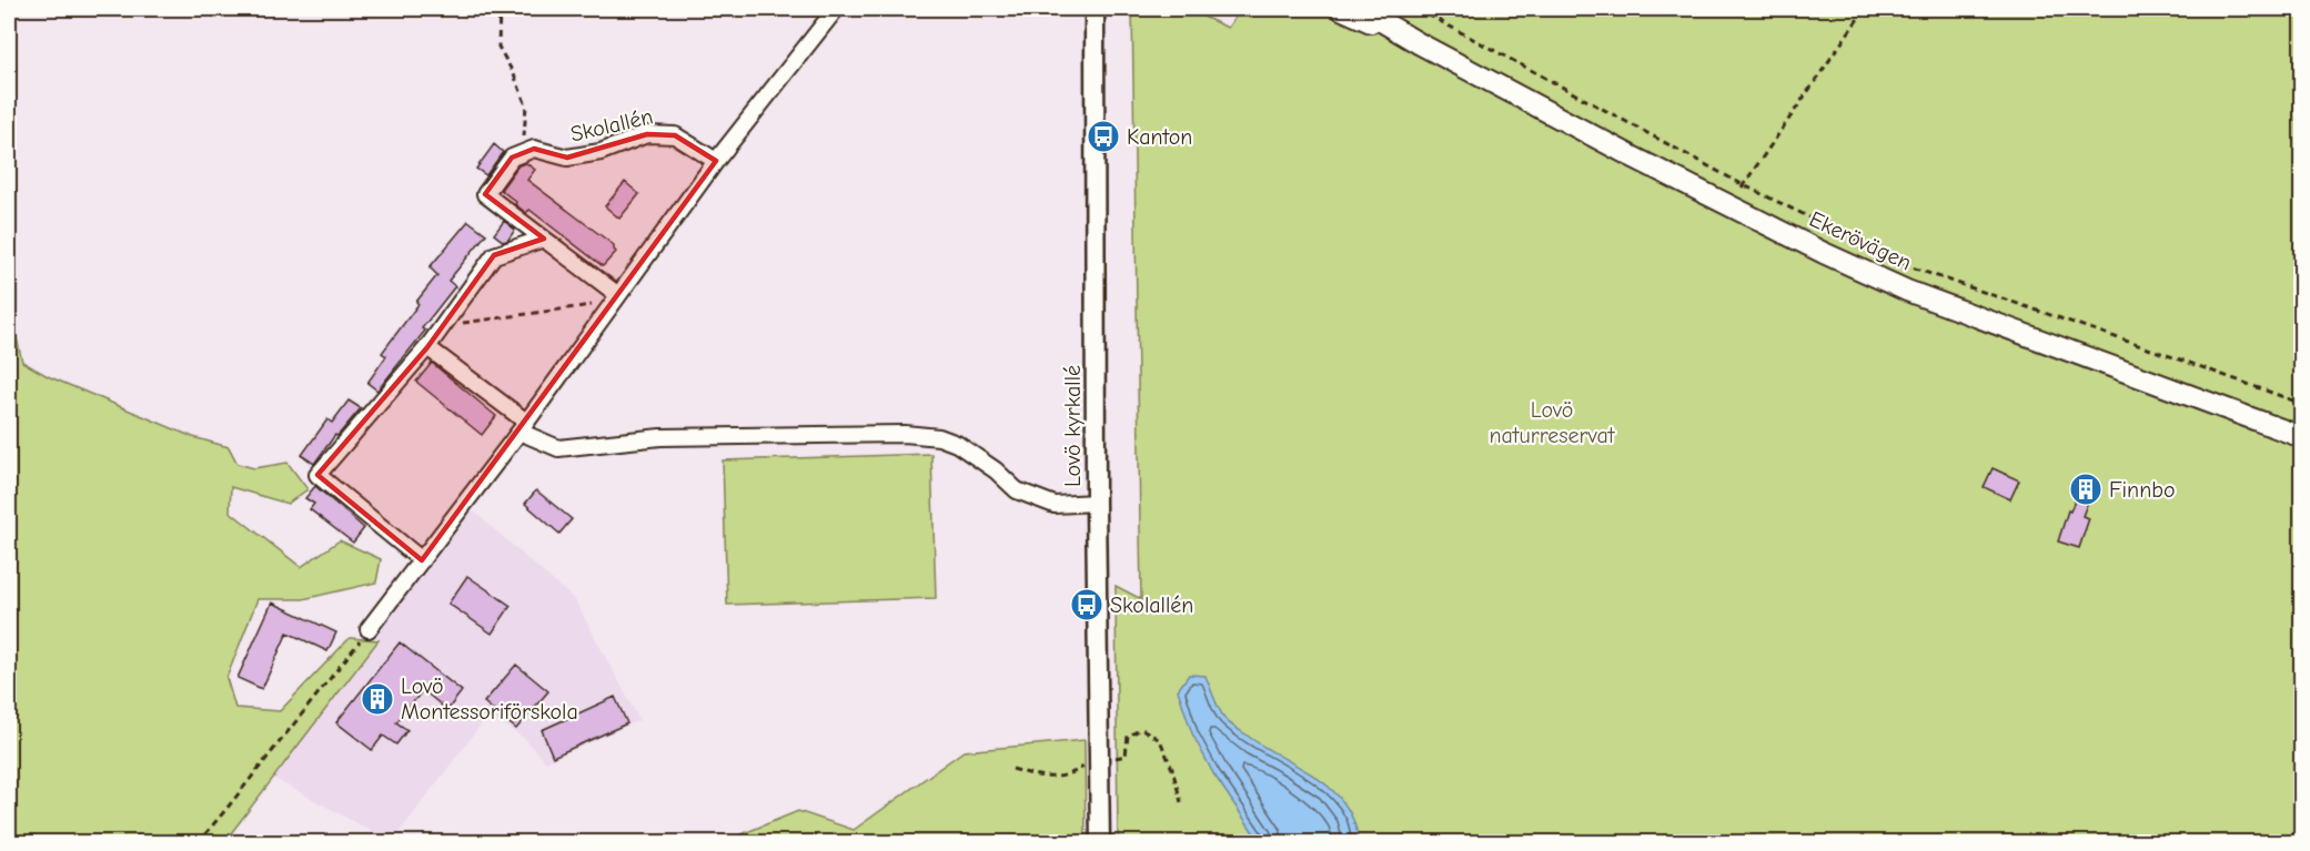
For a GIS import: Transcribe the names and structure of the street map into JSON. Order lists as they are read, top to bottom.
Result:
{
  "streets": {
    "main road": ["Ekerövägen"],
    "street": ["Skolallén", "Lovö kyrkallé"]
  },
  "parks": ["Lovö naturreservat"],
  "places": {
    "bus stop": ["Kanton", "Skolallén"],
    "building": ["Finnbo", "Lovö Montessoriförskola"]
  }
}
